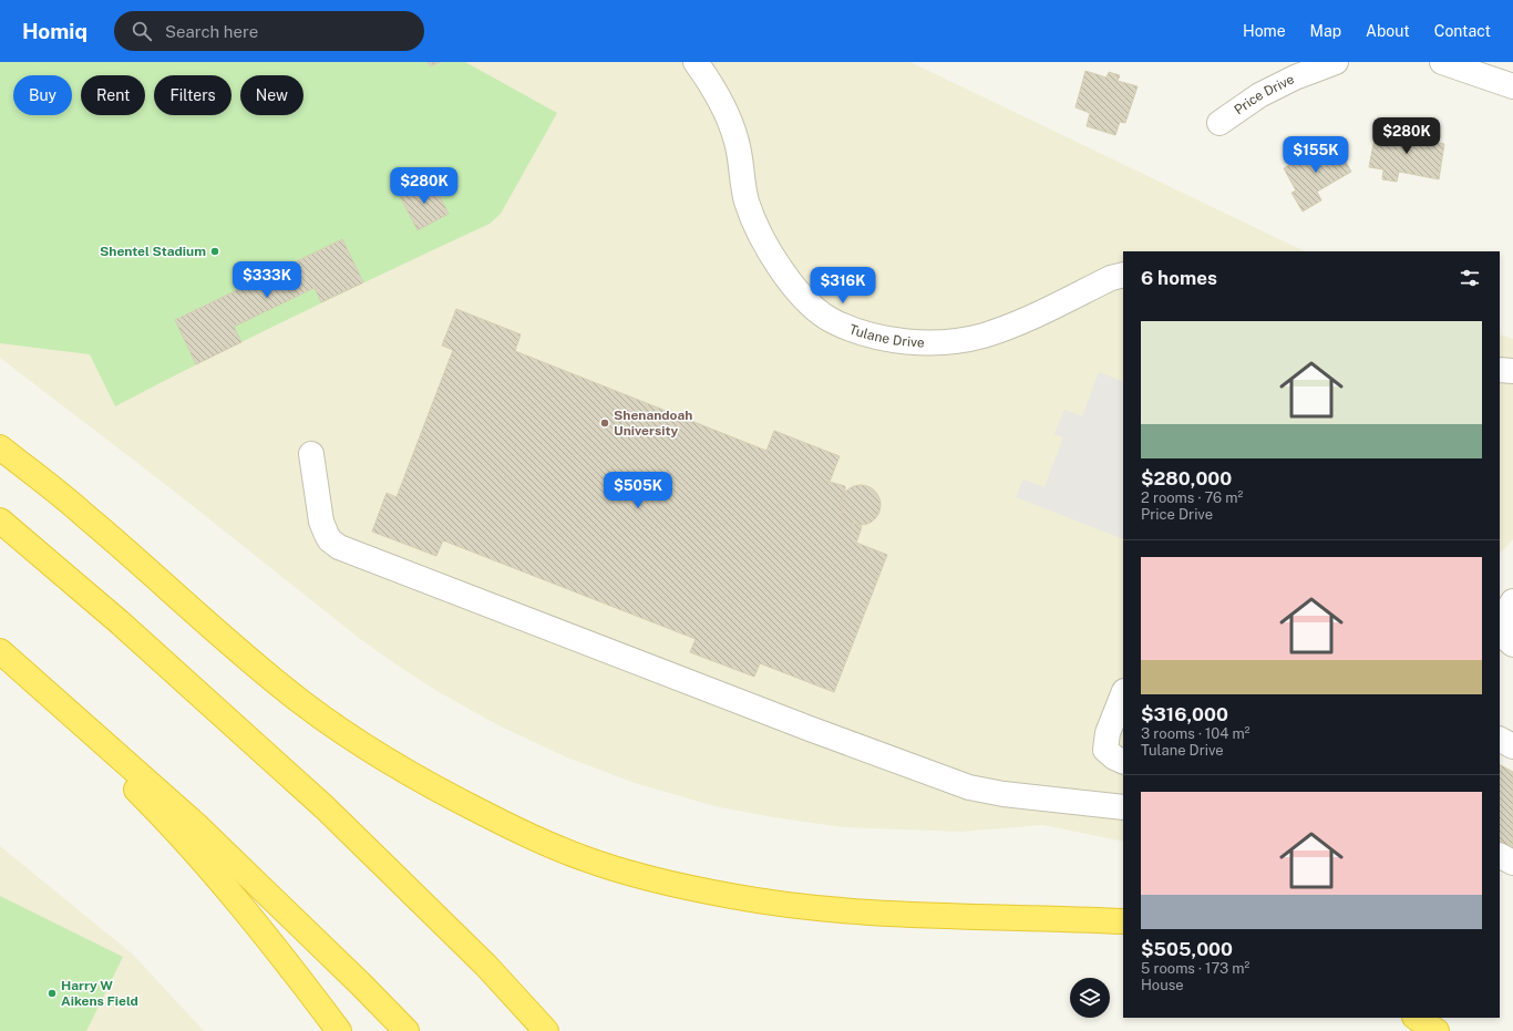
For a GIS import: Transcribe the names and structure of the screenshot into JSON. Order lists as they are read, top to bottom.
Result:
{
  "streets": {
    "street": ["Price Drive", "Tulane Drive"]
  },
  "places": ["Shentel Stadium", "Shenandoah University", "Harry W Aikens Field"],
  "page": {
    "header": "Homiq",
    "search": "Search here",
    "nav": [
      "Home",
      "Map",
      "About",
      "Contact"
    ],
    "chip": [
      "Buy",
      "Rent",
      "Filters",
      "New"
    ],
    "price": [
      "$280K",
      "$155K",
      "$280K",
      "$333K",
      "$316K",
      "$505K"
    ],
    "heading": "6 homes",
    "list": [
      {
        "name": "$280,000",
        "note": "2 rooms · 76 m² · Price Drive"
      },
      {
        "name": "$316,000",
        "note": "3 rooms · 104 m² · Tulane Drive"
      },
      {
        "name": "$505,000",
        "note": "5 rooms · 173 m² · House"
      }
    ]
  }
}
